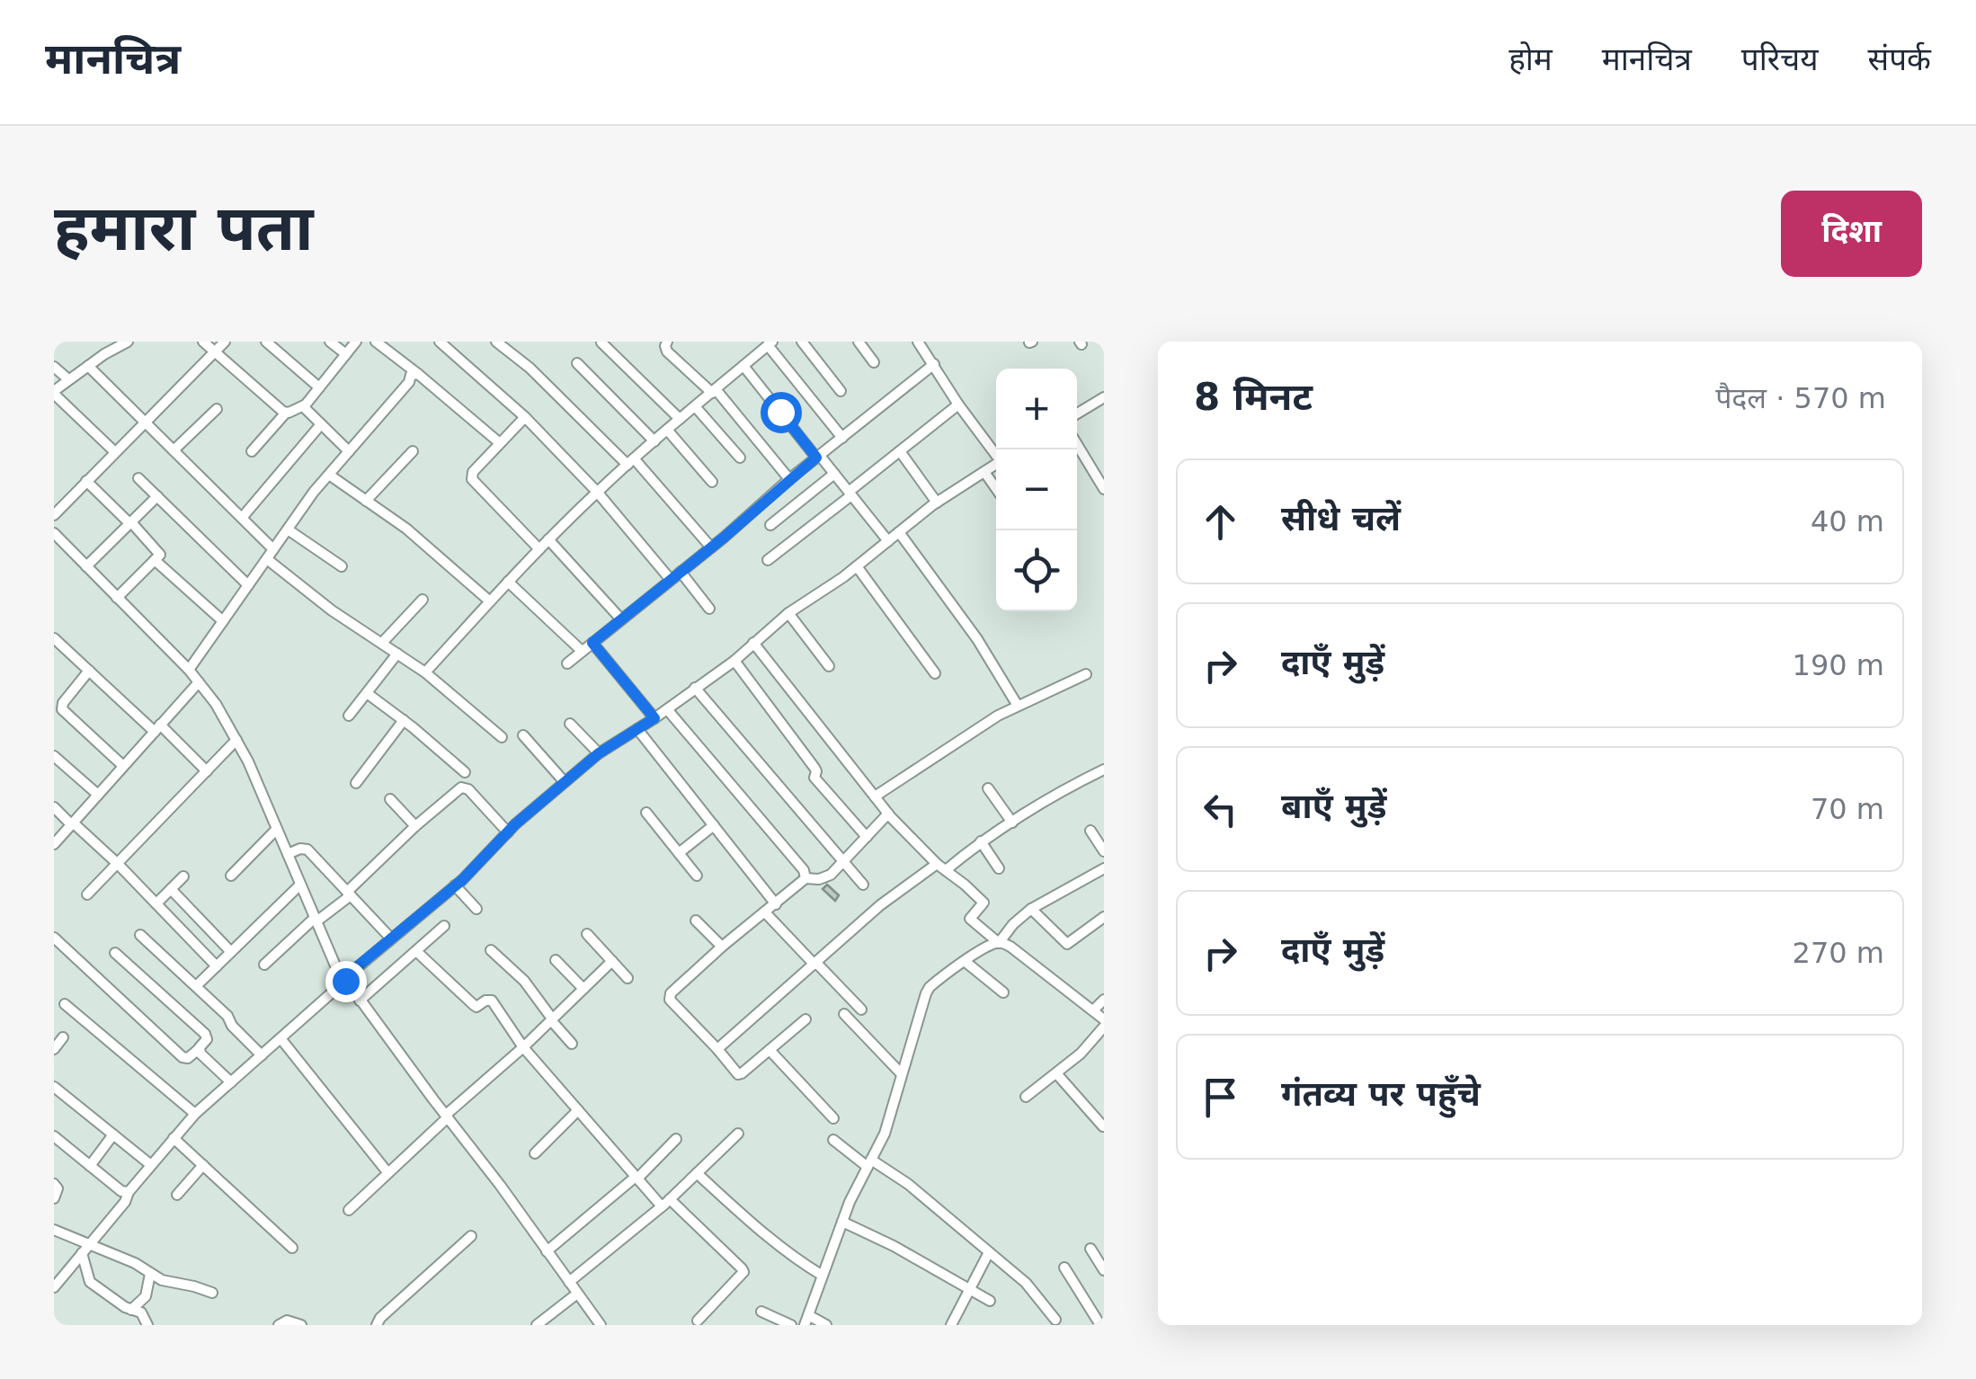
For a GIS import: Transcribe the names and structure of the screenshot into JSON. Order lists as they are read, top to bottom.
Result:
{
  "page": {
    "header": "मानचित्र",
    "nav": [
      "होम",
      "मानचित्र",
      "परिचय",
      "संपर्क"
    ],
    "buttons": "दिशा",
    "title": "हमारा पता",
    "heading": ["8 मिनट", "पैदल · 570 m"],
    "map_buttons": ["+", "−"],
    "list": [
      ["सीधे चलें", "40 m"],
      ["दाएँ मुड़ें", "190 m"],
      ["बाएँ मुड़ें", "70 m"],
      ["दाएँ मुड़ें", "270 m"],
      "गंतव्य पर पहुँचे"
    ]
  }
}
